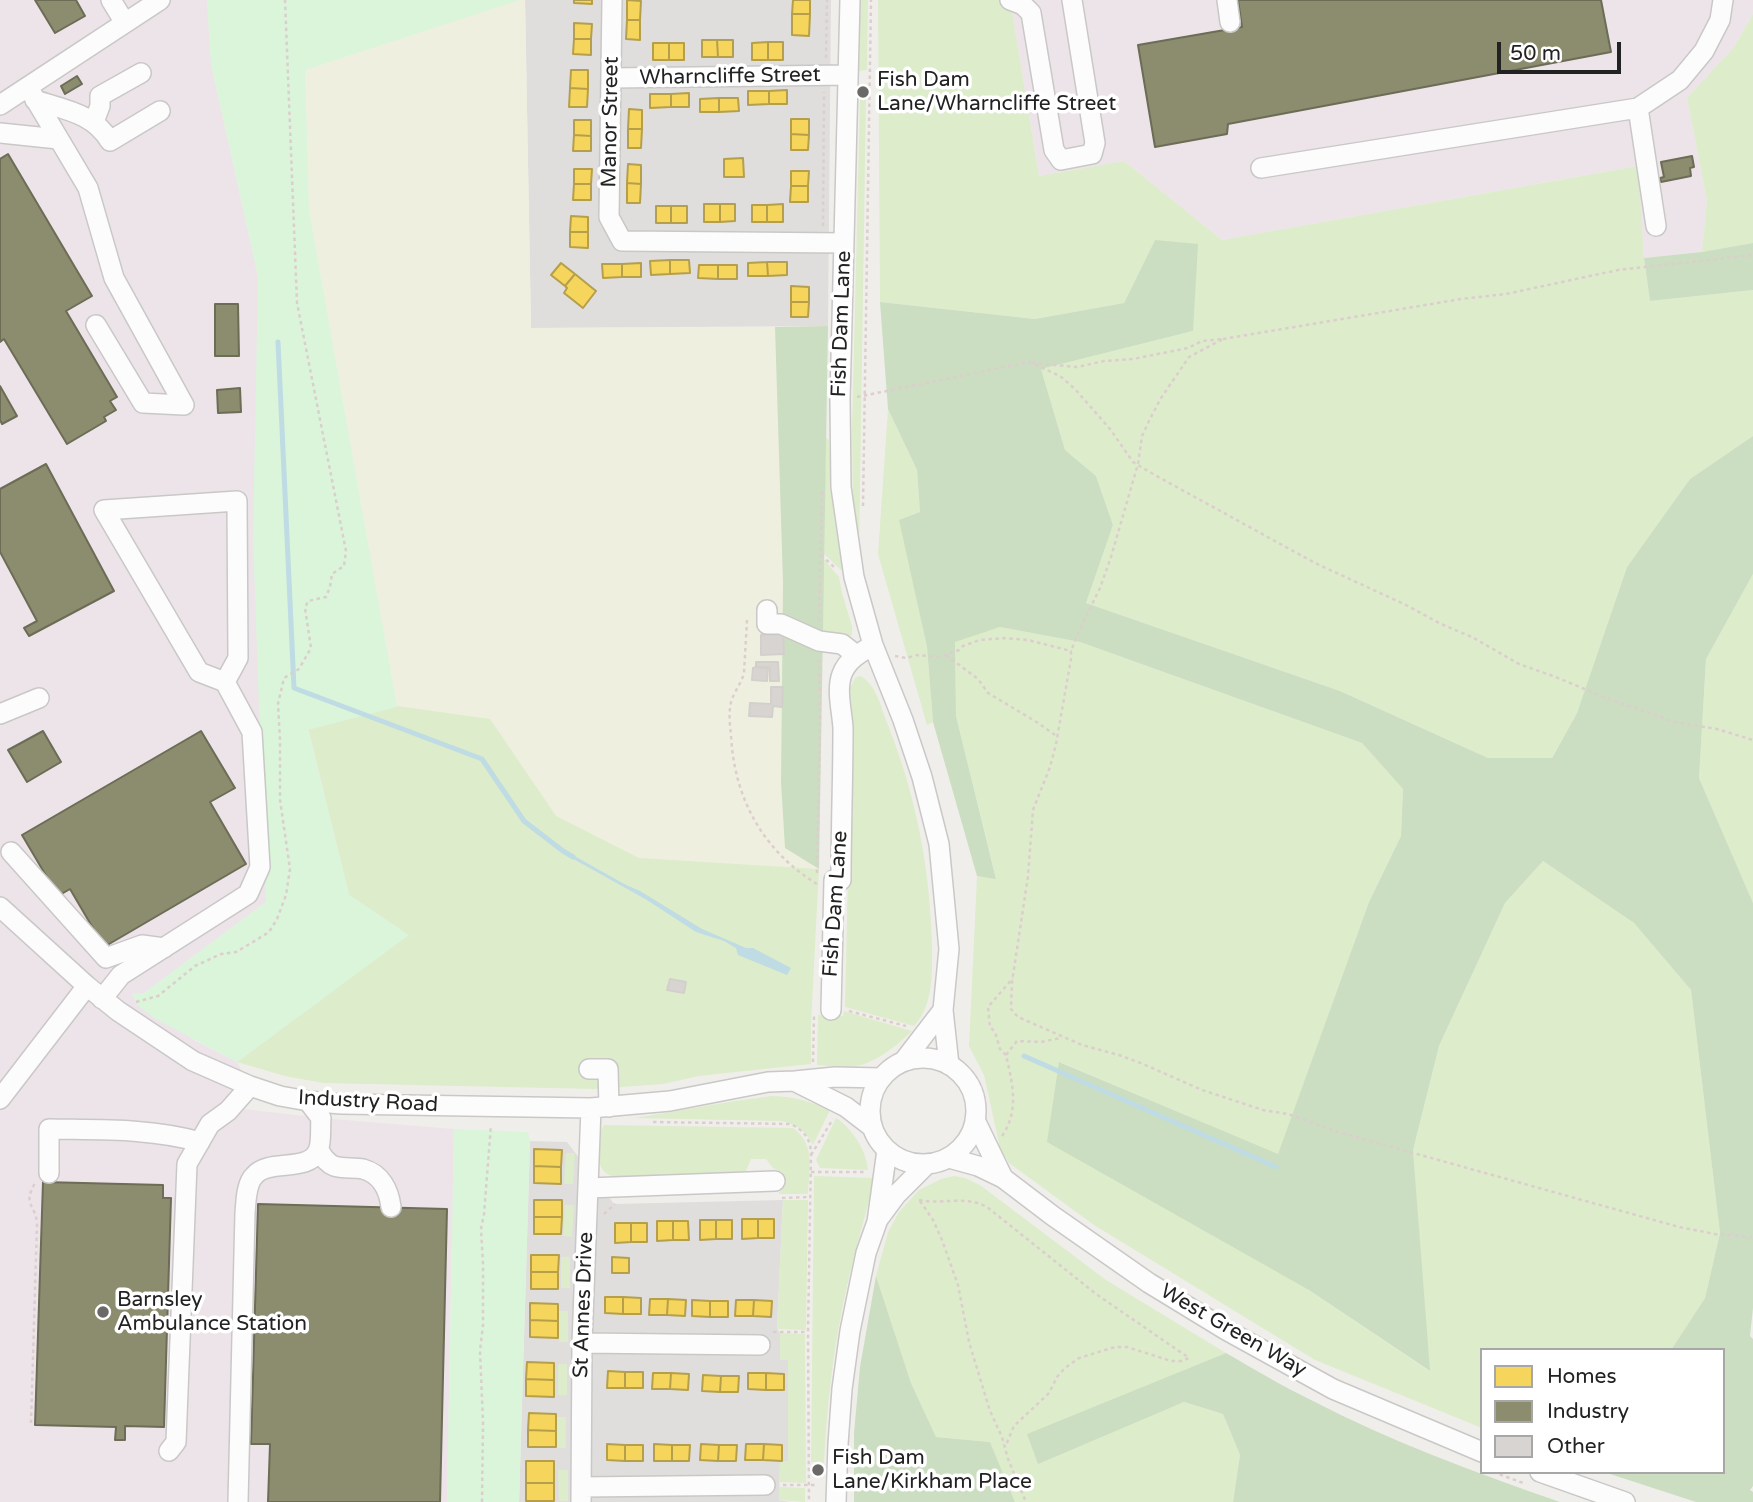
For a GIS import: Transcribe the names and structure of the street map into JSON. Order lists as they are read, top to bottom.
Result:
{
  "streets": {
    "street": [
      "Wharncliffe Street",
      "Manor Street",
      "Fish Dam Lane",
      "Industry Road",
      "St Annes Drive",
      "West Green Way"
    ]
  },
  "crossings": [
    ["Wharncliffe Street", "Manor Street"],
    ["Wharncliffe Street", "Fish Dam Lane"],
    ["Fish Dam Lane", "Industry Road"],
    ["Fish Dam Lane", "West Green Way"],
    ["Industry Road", "St Annes Drive"],
    ["Industry Road", "West Green Way"]
  ],
  "places": ["Fish Dam Lane/Wharncliffe Street", "Barnsley Ambulance Station", "Fish Dam Lane/Kirkham Place"],
  "legend": ["Homes", "Industry", "Other"],
  "scale_bar": "50 m"
}
